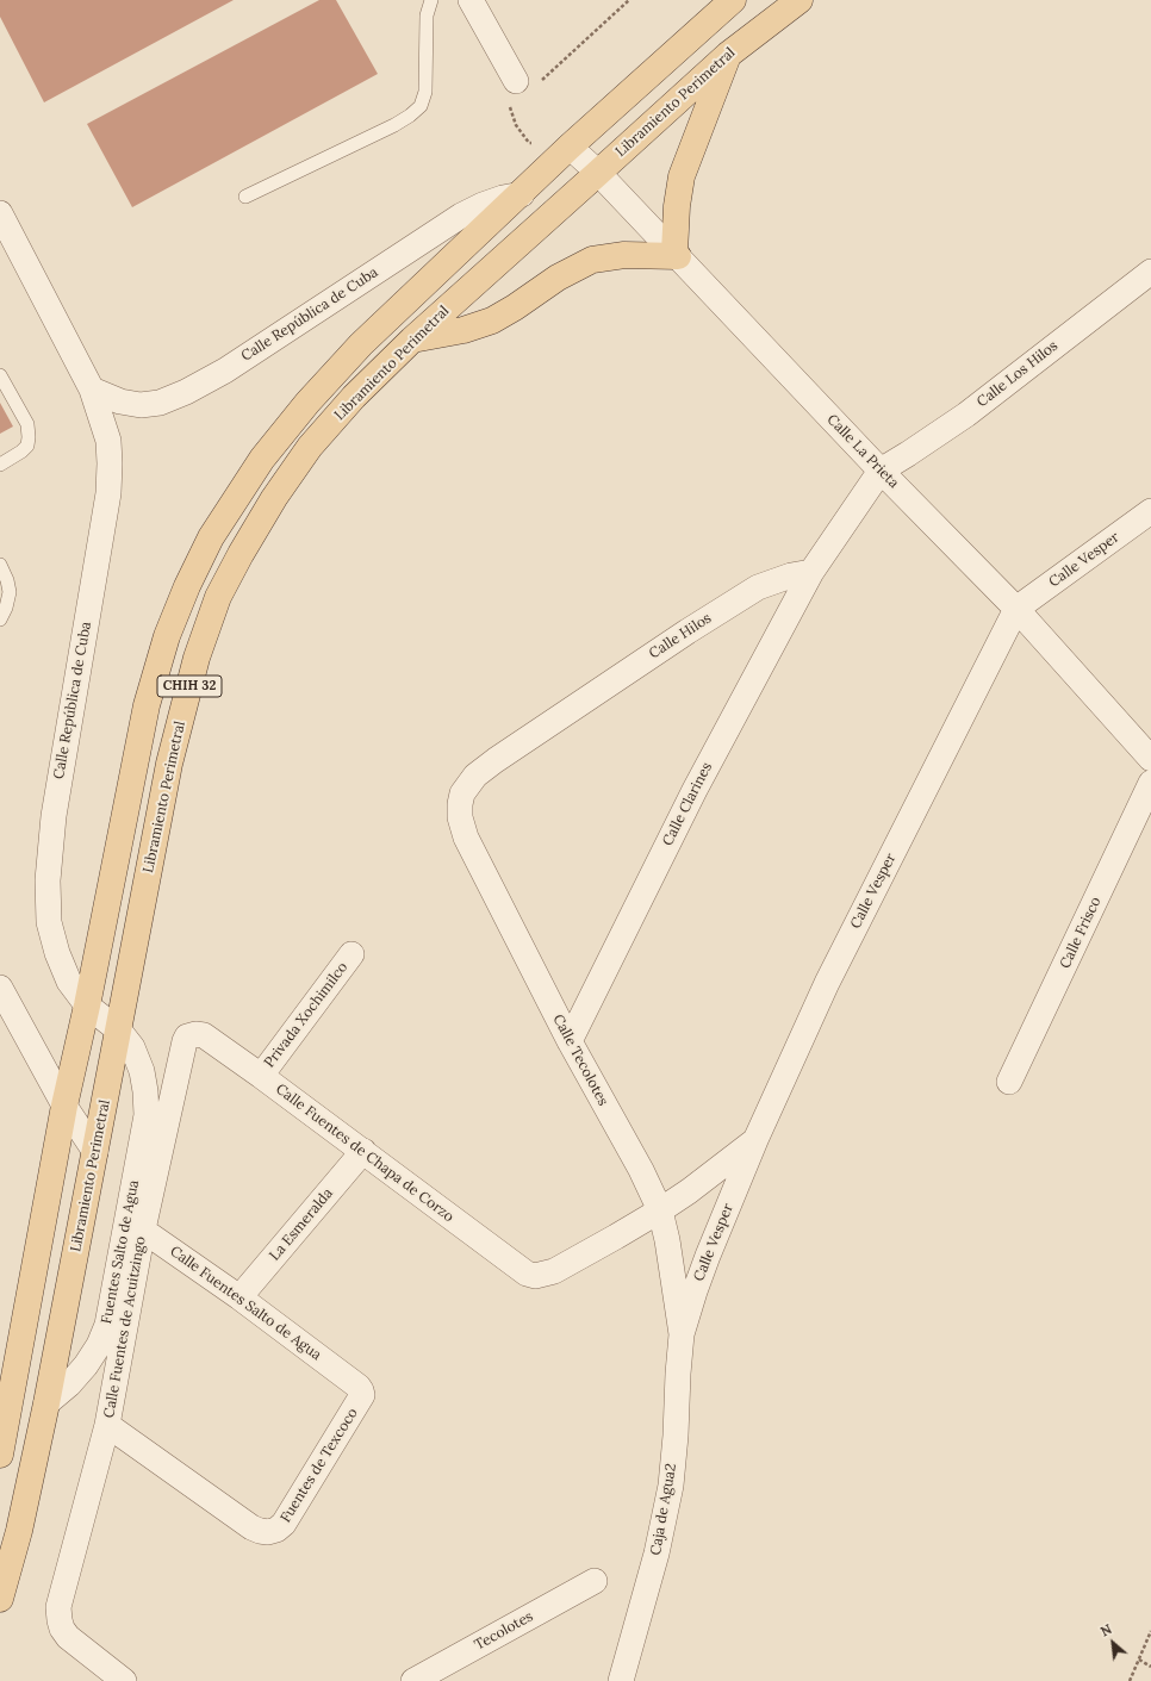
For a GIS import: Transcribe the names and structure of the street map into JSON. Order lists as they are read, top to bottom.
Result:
{
  "streets": {
    "main road": ["Libramiento Perimetral", "CHIH 32"],
    "street": [
      "Calle República de Cuba",
      "Calle Los Hilos",
      "Calle La Prieta",
      "Calle Vesper",
      "Calle Hilos",
      "Calle Clarines",
      "Calle Frisco",
      "Privada Xochimilco",
      "Calle Tecolotes",
      "Calle Fuentes de Chapa de Corzo",
      "La Esmeralda",
      "Fuentes Salto de Agua",
      "Calle Fuentes Salto de Agua",
      "Calle Fuentes de Acuitzingo",
      "Fuentes de Texcoco",
      "Caja de Agua2",
      "Tecolotes"
    ]
  },
  "crossings": [
    ["Libramiento Perimetral", "Calle República de Cuba"],
    ["Libramiento Perimetral", "Calle La Prieta"],
    ["Libramiento Perimetral", "Fuentes Salto de Agua"],
    ["Calle República de Cuba", "CHIH 32"],
    ["Calle República de Cuba", "Fuentes Salto de Agua"],
    ["Calle Los Hilos", "Calle La Prieta"],
    ["Calle La Prieta", "Calle Vesper"],
    ["Calle La Prieta", "CHIH 32"],
    ["Calle Vesper", "Calle Tecolotes"],
    ["Calle Vesper", "Caja de Agua2"],
    ["Calle Hilos", "Calle Clarines"],
    ["Calle Hilos", "Calle Tecolotes"],
    ["Calle Clarines", "Calle Tecolotes"],
    ["Privada Xochimilco", "Calle Fuentes de Chapa de Corzo"],
    ["Calle Tecolotes", "Calle Fuentes de Chapa de Corzo"],
    ["Calle Tecolotes", "Caja de Agua2"],
    ["Calle Fuentes de Chapa de Corzo", "La Esmeralda"],
    ["Calle Fuentes de Chapa de Corzo", "Calle Fuentes de Acuitzingo"],
    ["La Esmeralda", "Calle Fuentes Salto de Agua"],
    ["Fuentes Salto de Agua", "Calle Fuentes Salto de Agua"],
    ["Fuentes Salto de Agua", "Calle Fuentes de Acuitzingo"],
    ["Calle Fuentes Salto de Agua", "Calle Fuentes de Acuitzingo"],
    ["Calle Fuentes Salto de Agua", "Fuentes de Texcoco"],
    ["Calle Fuentes de Acuitzingo", "Fuentes de Texcoco"]
  ],
  "north": "top left"
}
